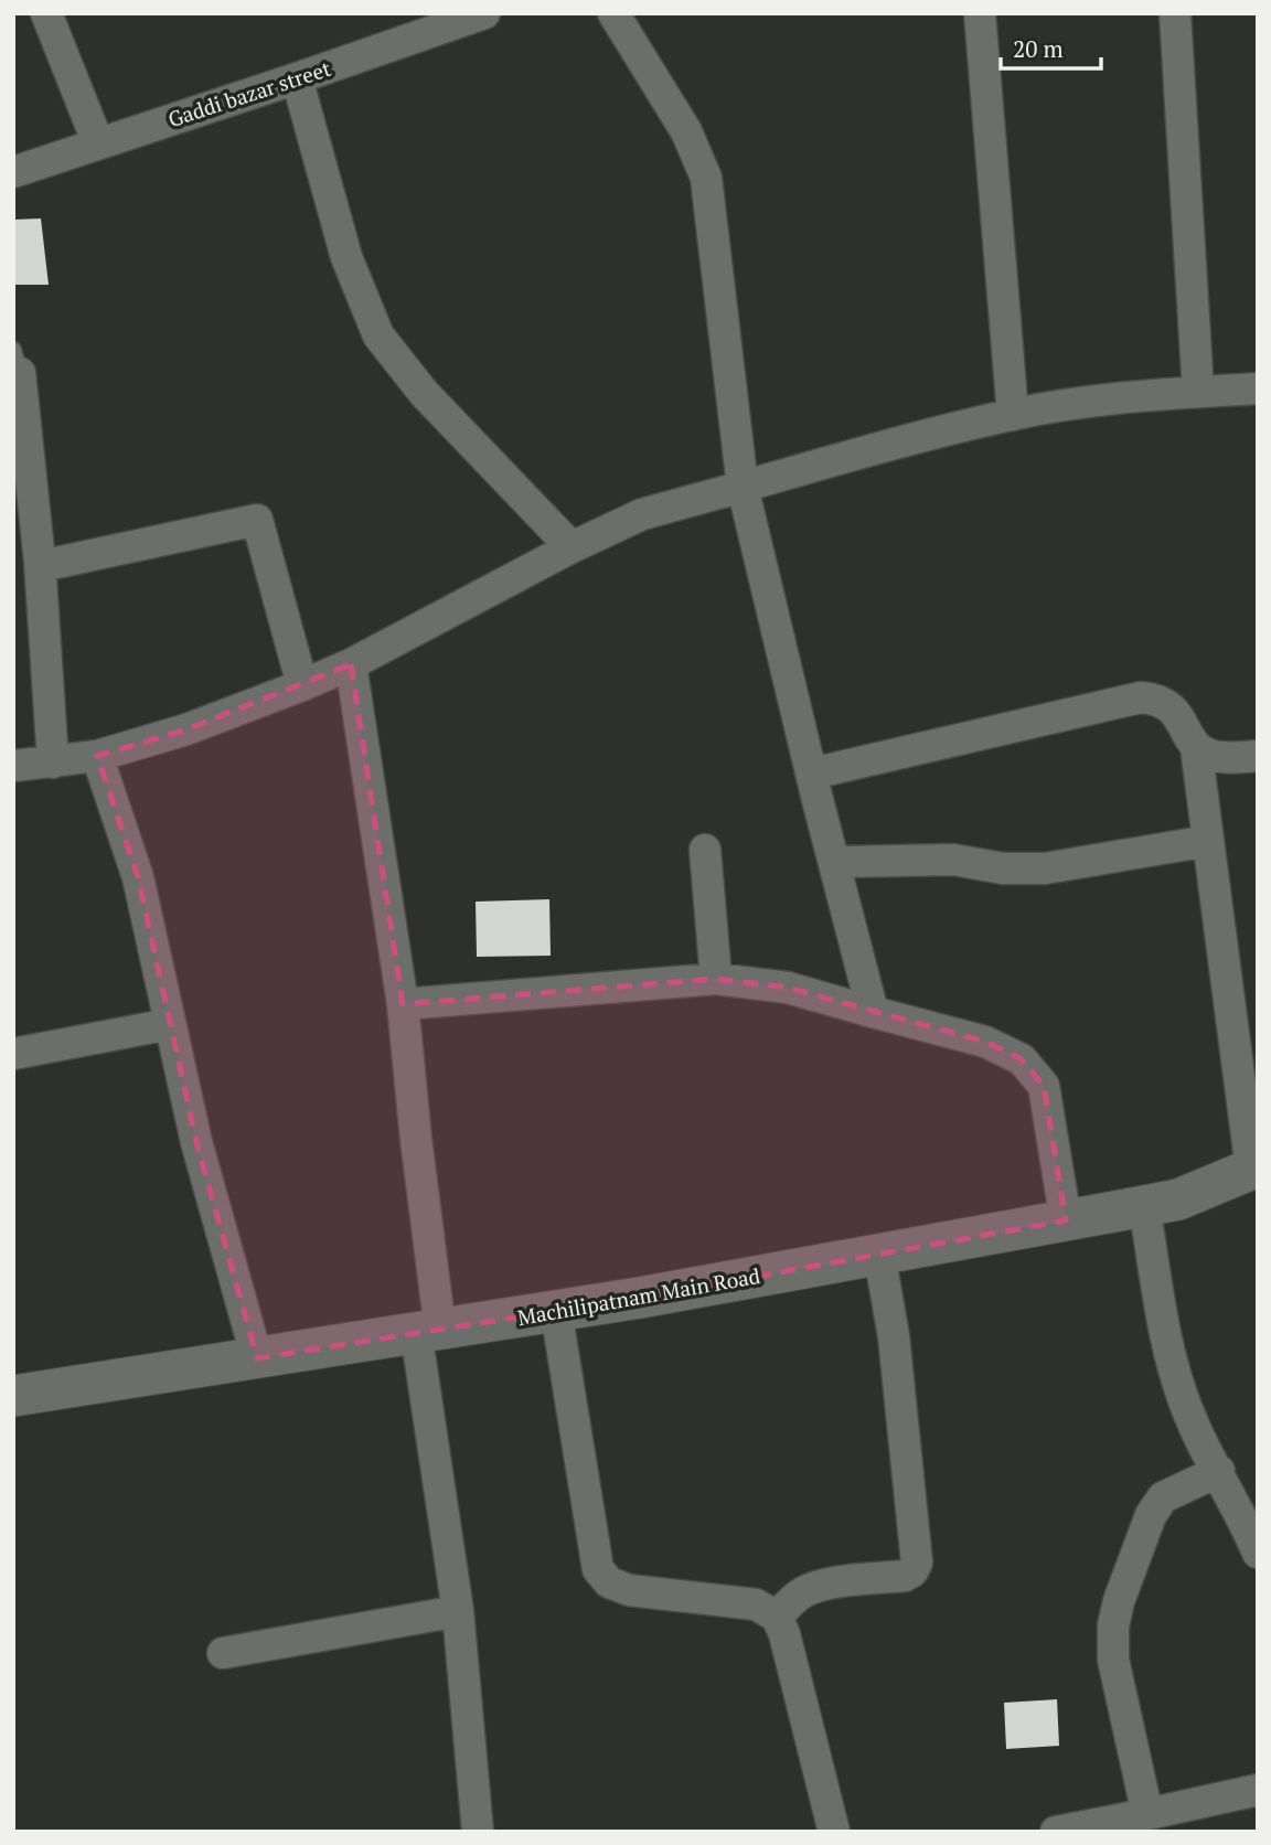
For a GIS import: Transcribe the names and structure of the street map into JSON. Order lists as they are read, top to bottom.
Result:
{
  "streets": {
    "street": ["Gaddi bazar street", "Machilipatnam Main Road"]
  },
  "scale_bar": "20 m"
}
